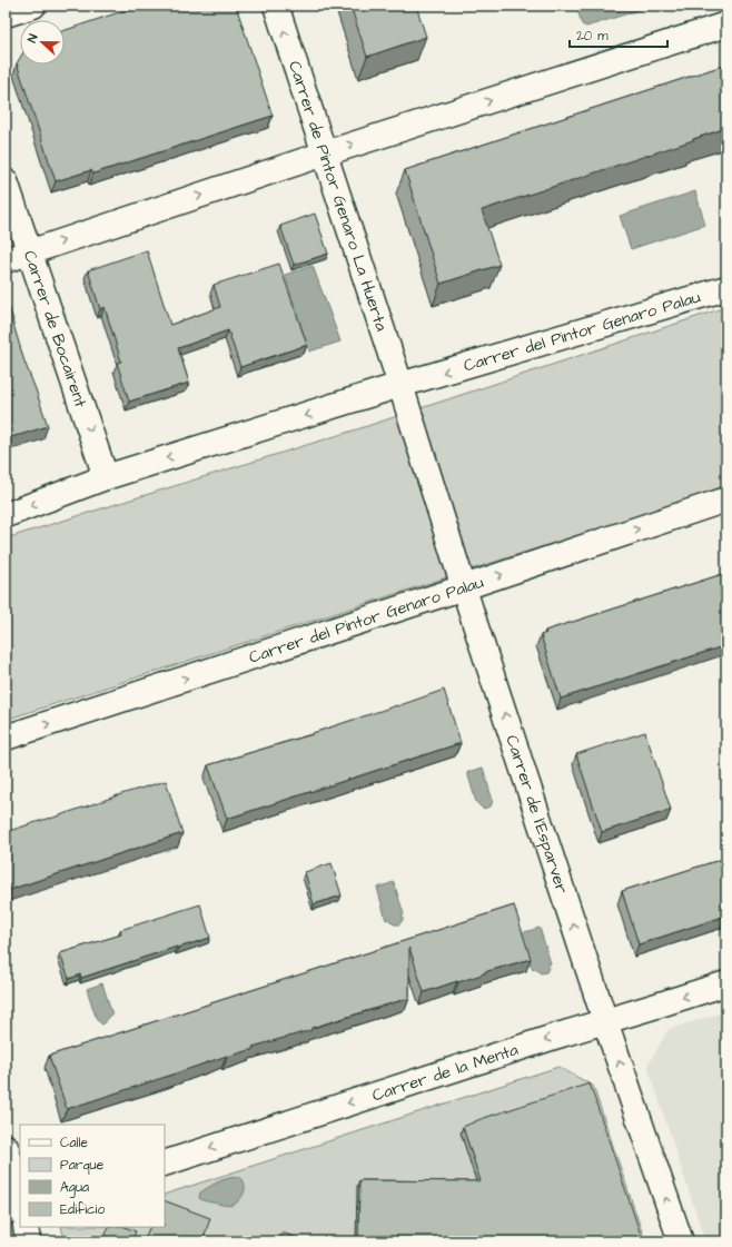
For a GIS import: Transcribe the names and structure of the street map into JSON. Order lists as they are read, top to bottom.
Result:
{
  "streets": {
    "street": [
      "Carrer de Pintor Genaro La Huerta",
      "Carrer de Bocairent",
      "Carrer del Pintor Genaro Palau",
      "Carrer de l'Esparver",
      "Carrer de la Menta"
    ]
  },
  "crossings": [
    ["Carrer de Pintor Genaro La Huerta", "Carrer del Pintor Genaro Palau"],
    ["Carrer de Pintor Genaro La Huerta", "Carrer de l'Esparver"],
    ["Carrer de Bocairent", "Carrer del Pintor Genaro Palau"],
    ["Carrer del Pintor Genaro Palau", "Carrer de l'Esparver"],
    ["Carrer de l'Esparver", "Carrer de la Menta"]
  ],
  "one_way": [
    "Carrer de Pintor Genaro La Huerta",
    "Carrer de Bocairent",
    "Carrer de l'Esparver",
    "Carrer de la Menta"
  ],
  "legend": [
    "Calle",
    "Parque",
    "Agua",
    "Edificio"
  ],
  "scale_bar": "20 m",
  "north": "left"
}
